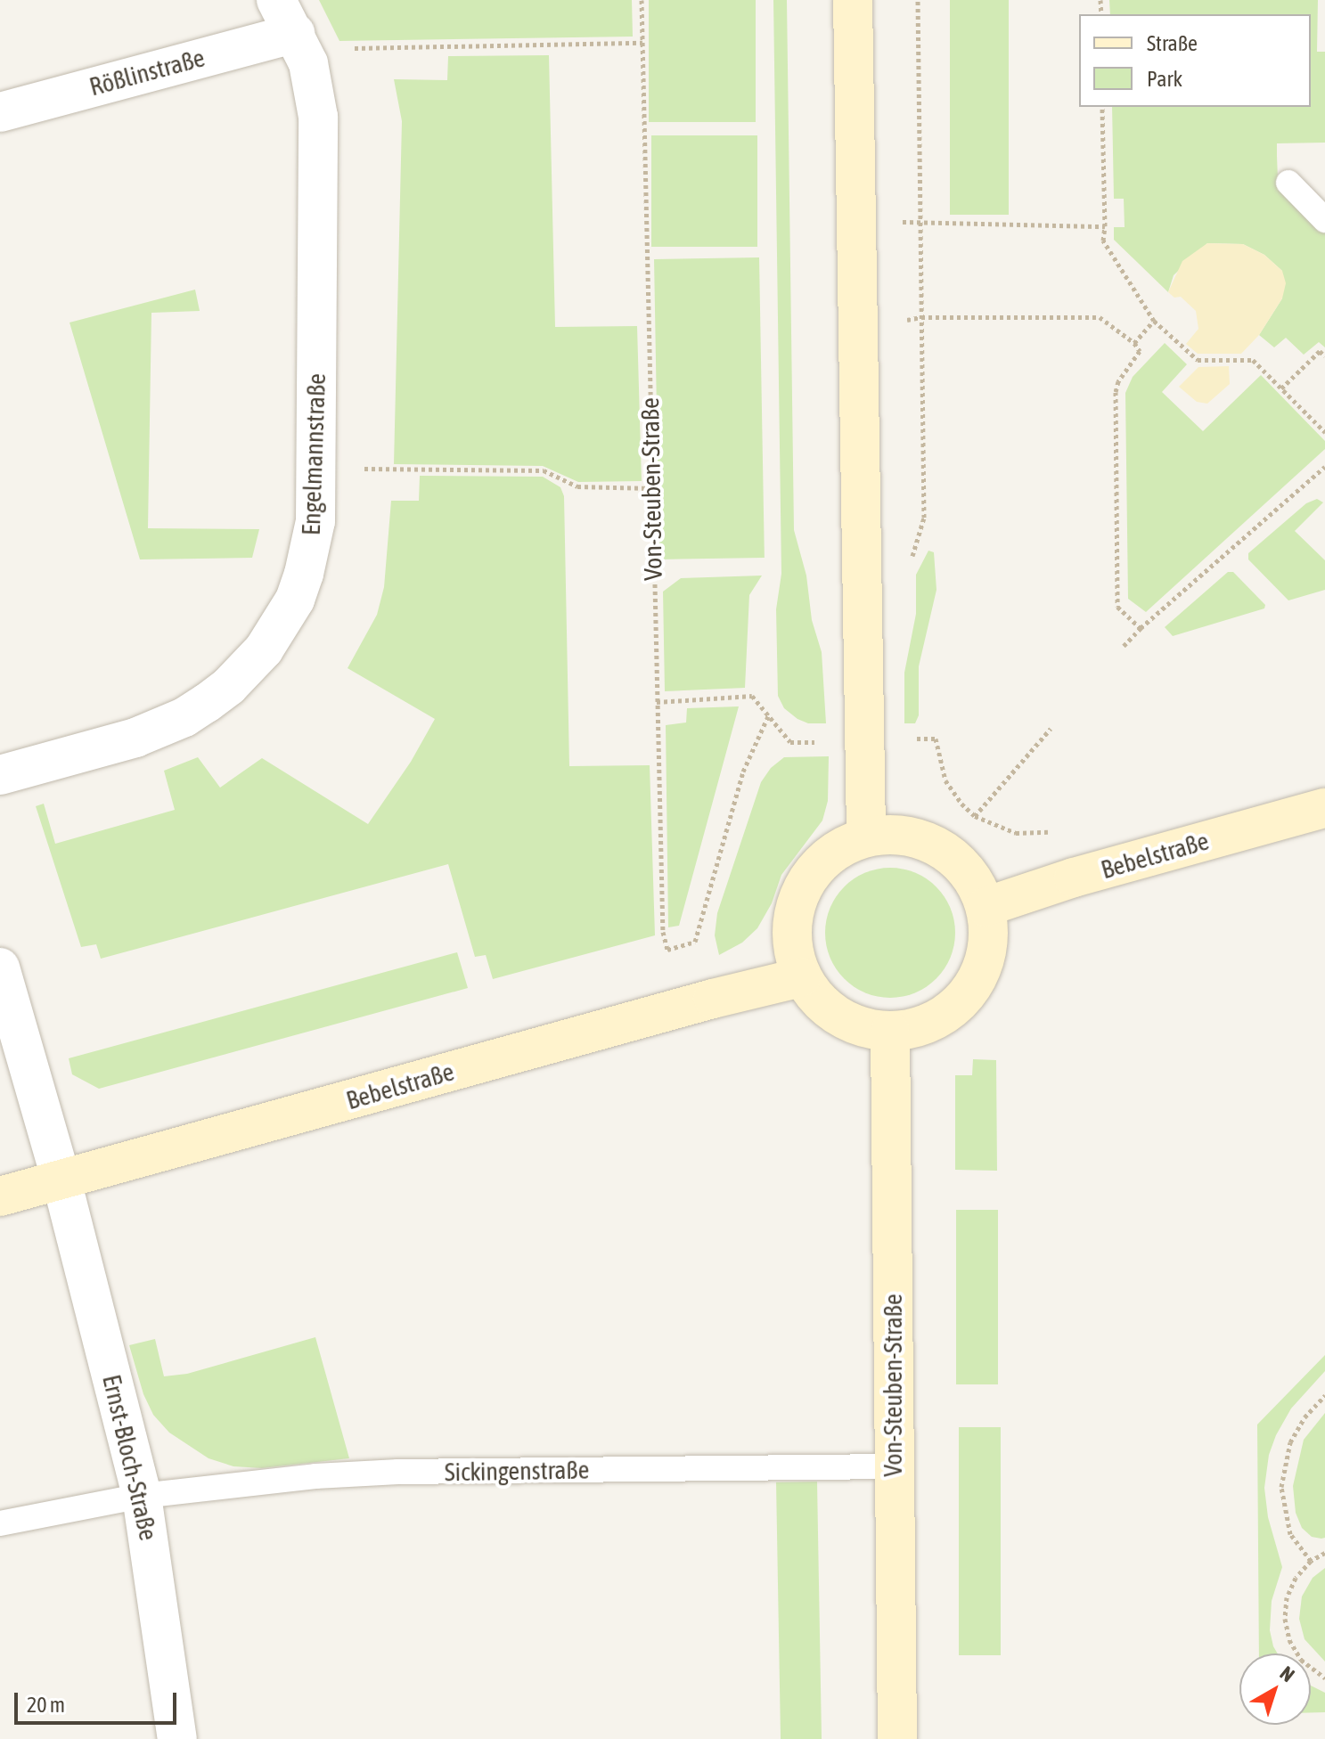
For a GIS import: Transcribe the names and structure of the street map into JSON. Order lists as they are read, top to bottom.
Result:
{
  "streets": {
    "street": [
      "Rößlinstraße",
      "Engelmannstraße",
      "Von-Steuben-Straße",
      "Bebelstraße",
      "Ernst-Bloch-Straße"
    ],
    "lane": ["Sickingenstraße"]
  },
  "crossings": [
    ["Rößlinstraße", "Engelmannstraße"],
    ["Von-Steuben-Straße", "Bebelstraße"],
    ["Von-Steuben-Straße", "Sickingenstraße"],
    ["Bebelstraße", "Ernst-Bloch-Straße"],
    ["Ernst-Bloch-Straße", "Sickingenstraße"]
  ],
  "legend": ["Straße", "Park"],
  "scale_bar": "20 m",
  "north": "top right"
}
